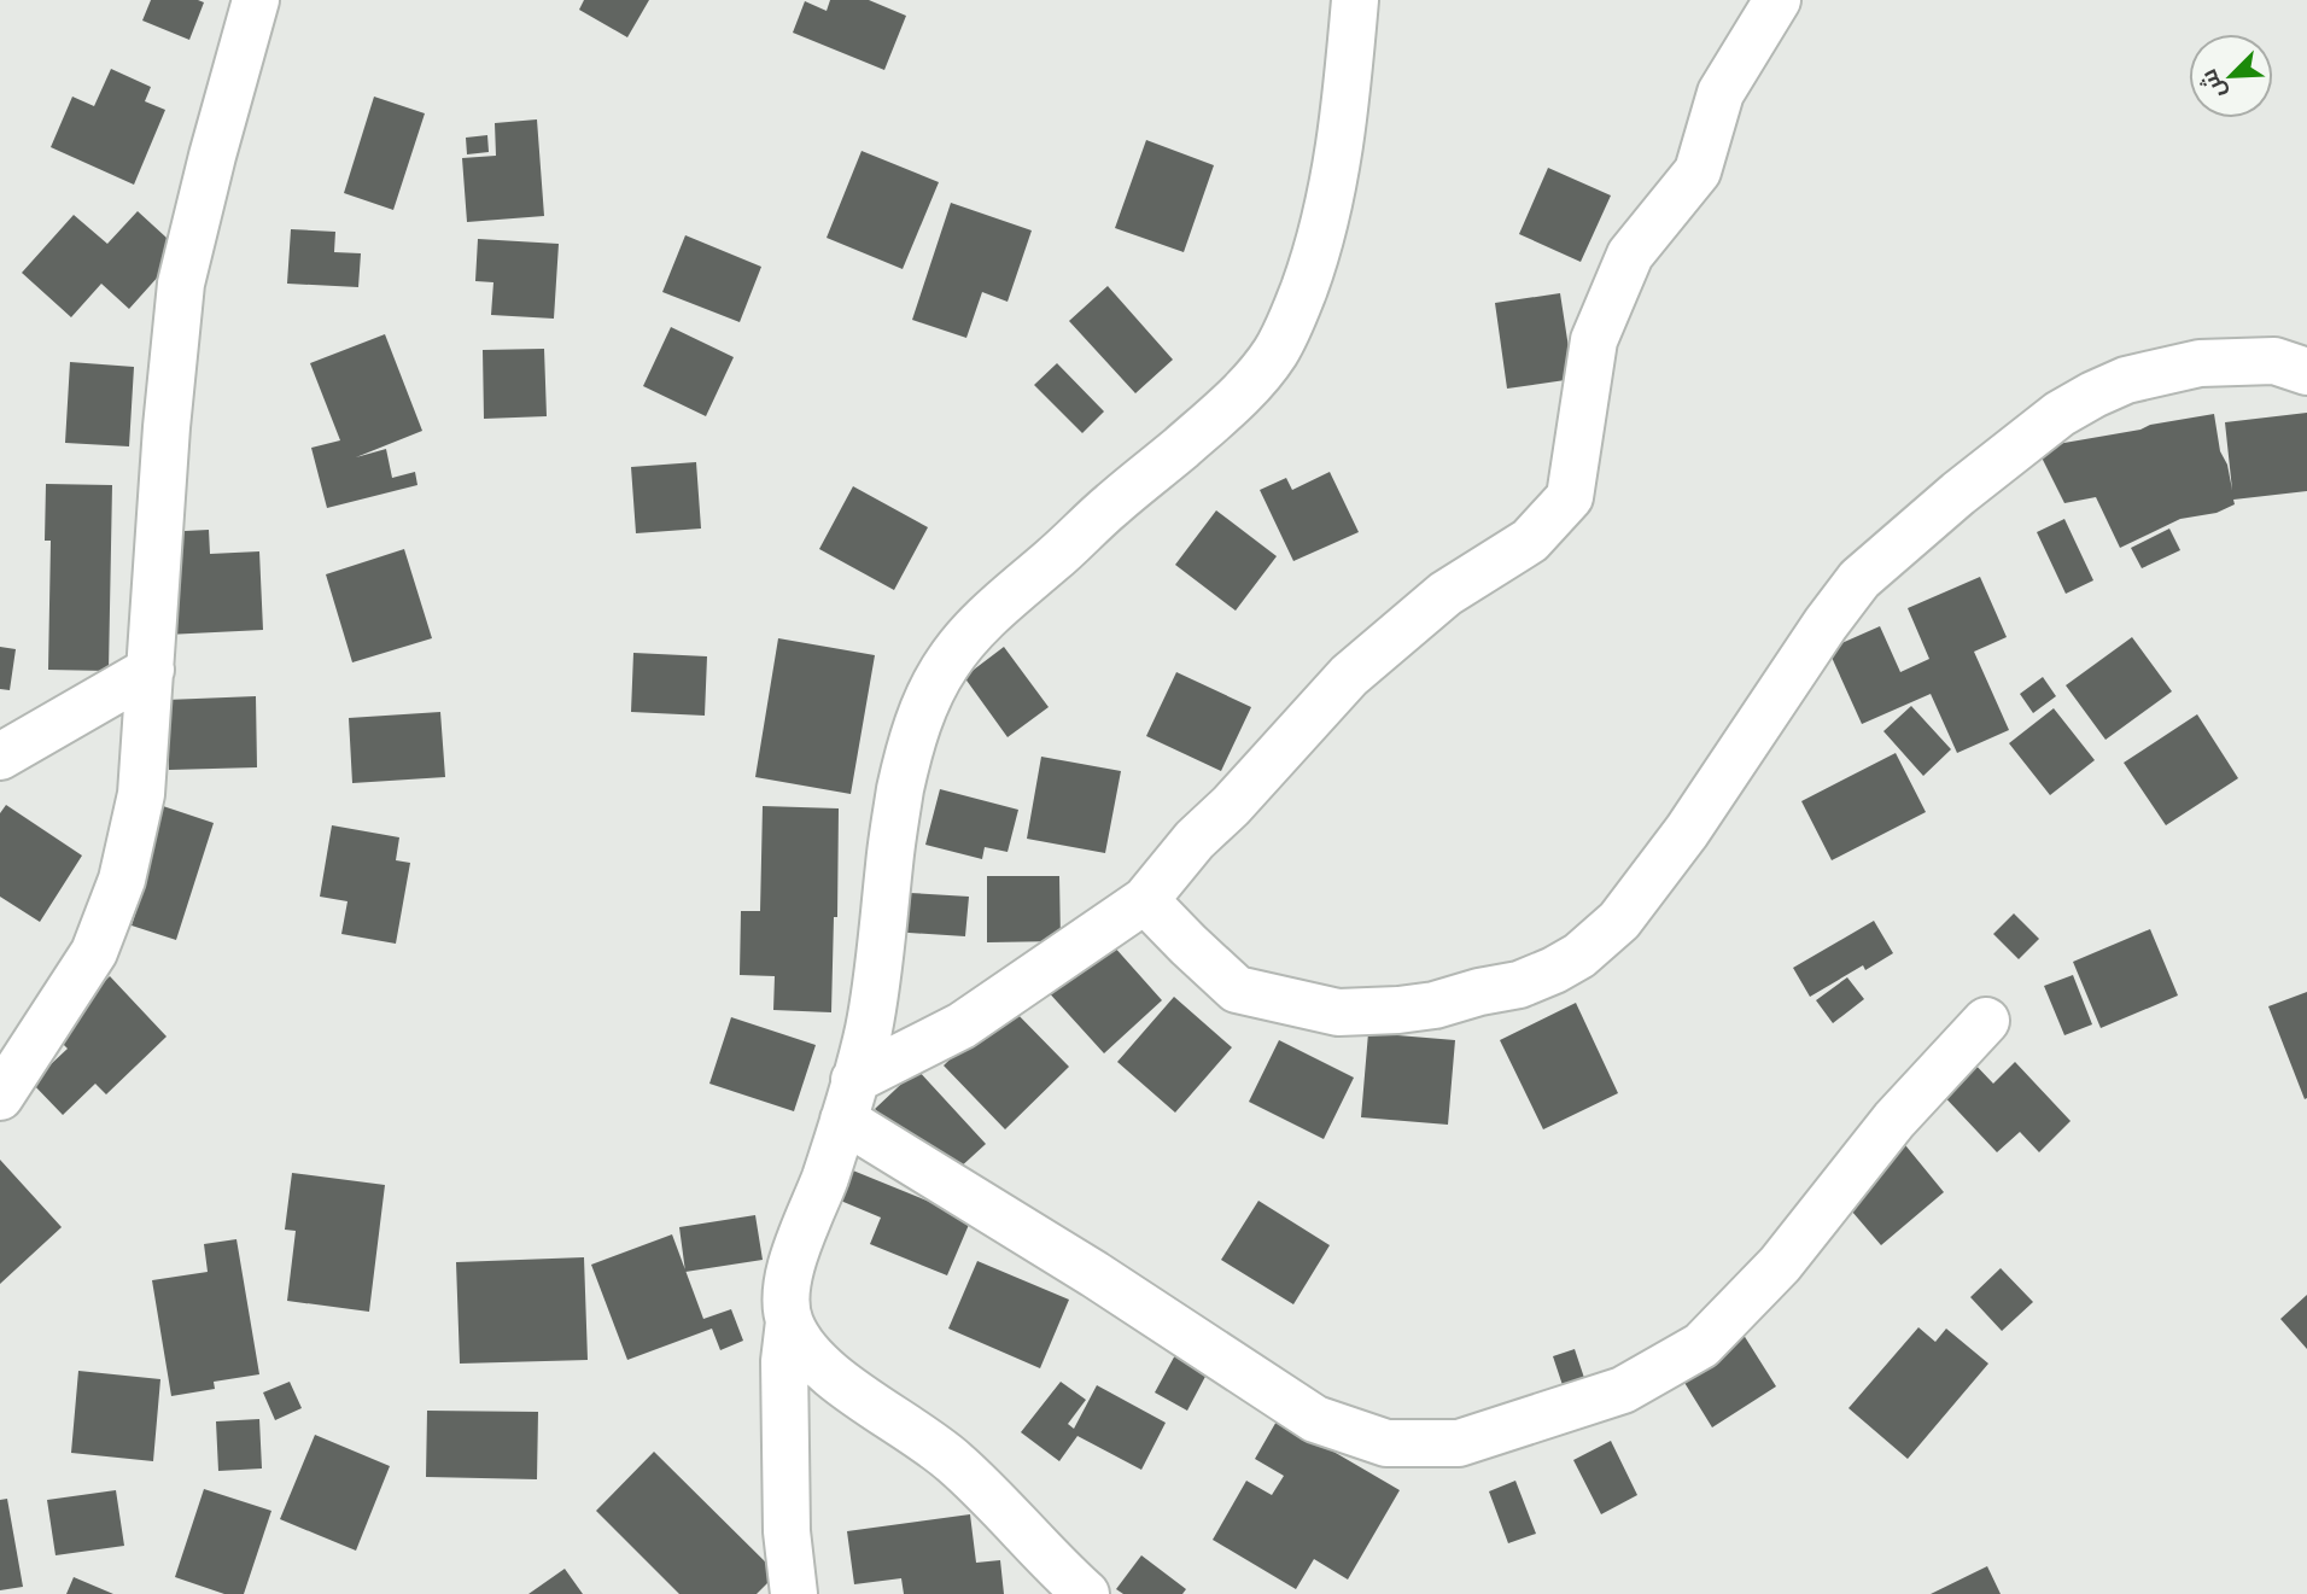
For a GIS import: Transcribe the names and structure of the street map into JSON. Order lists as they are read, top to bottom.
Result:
{
  "north": "bottom left"
}
